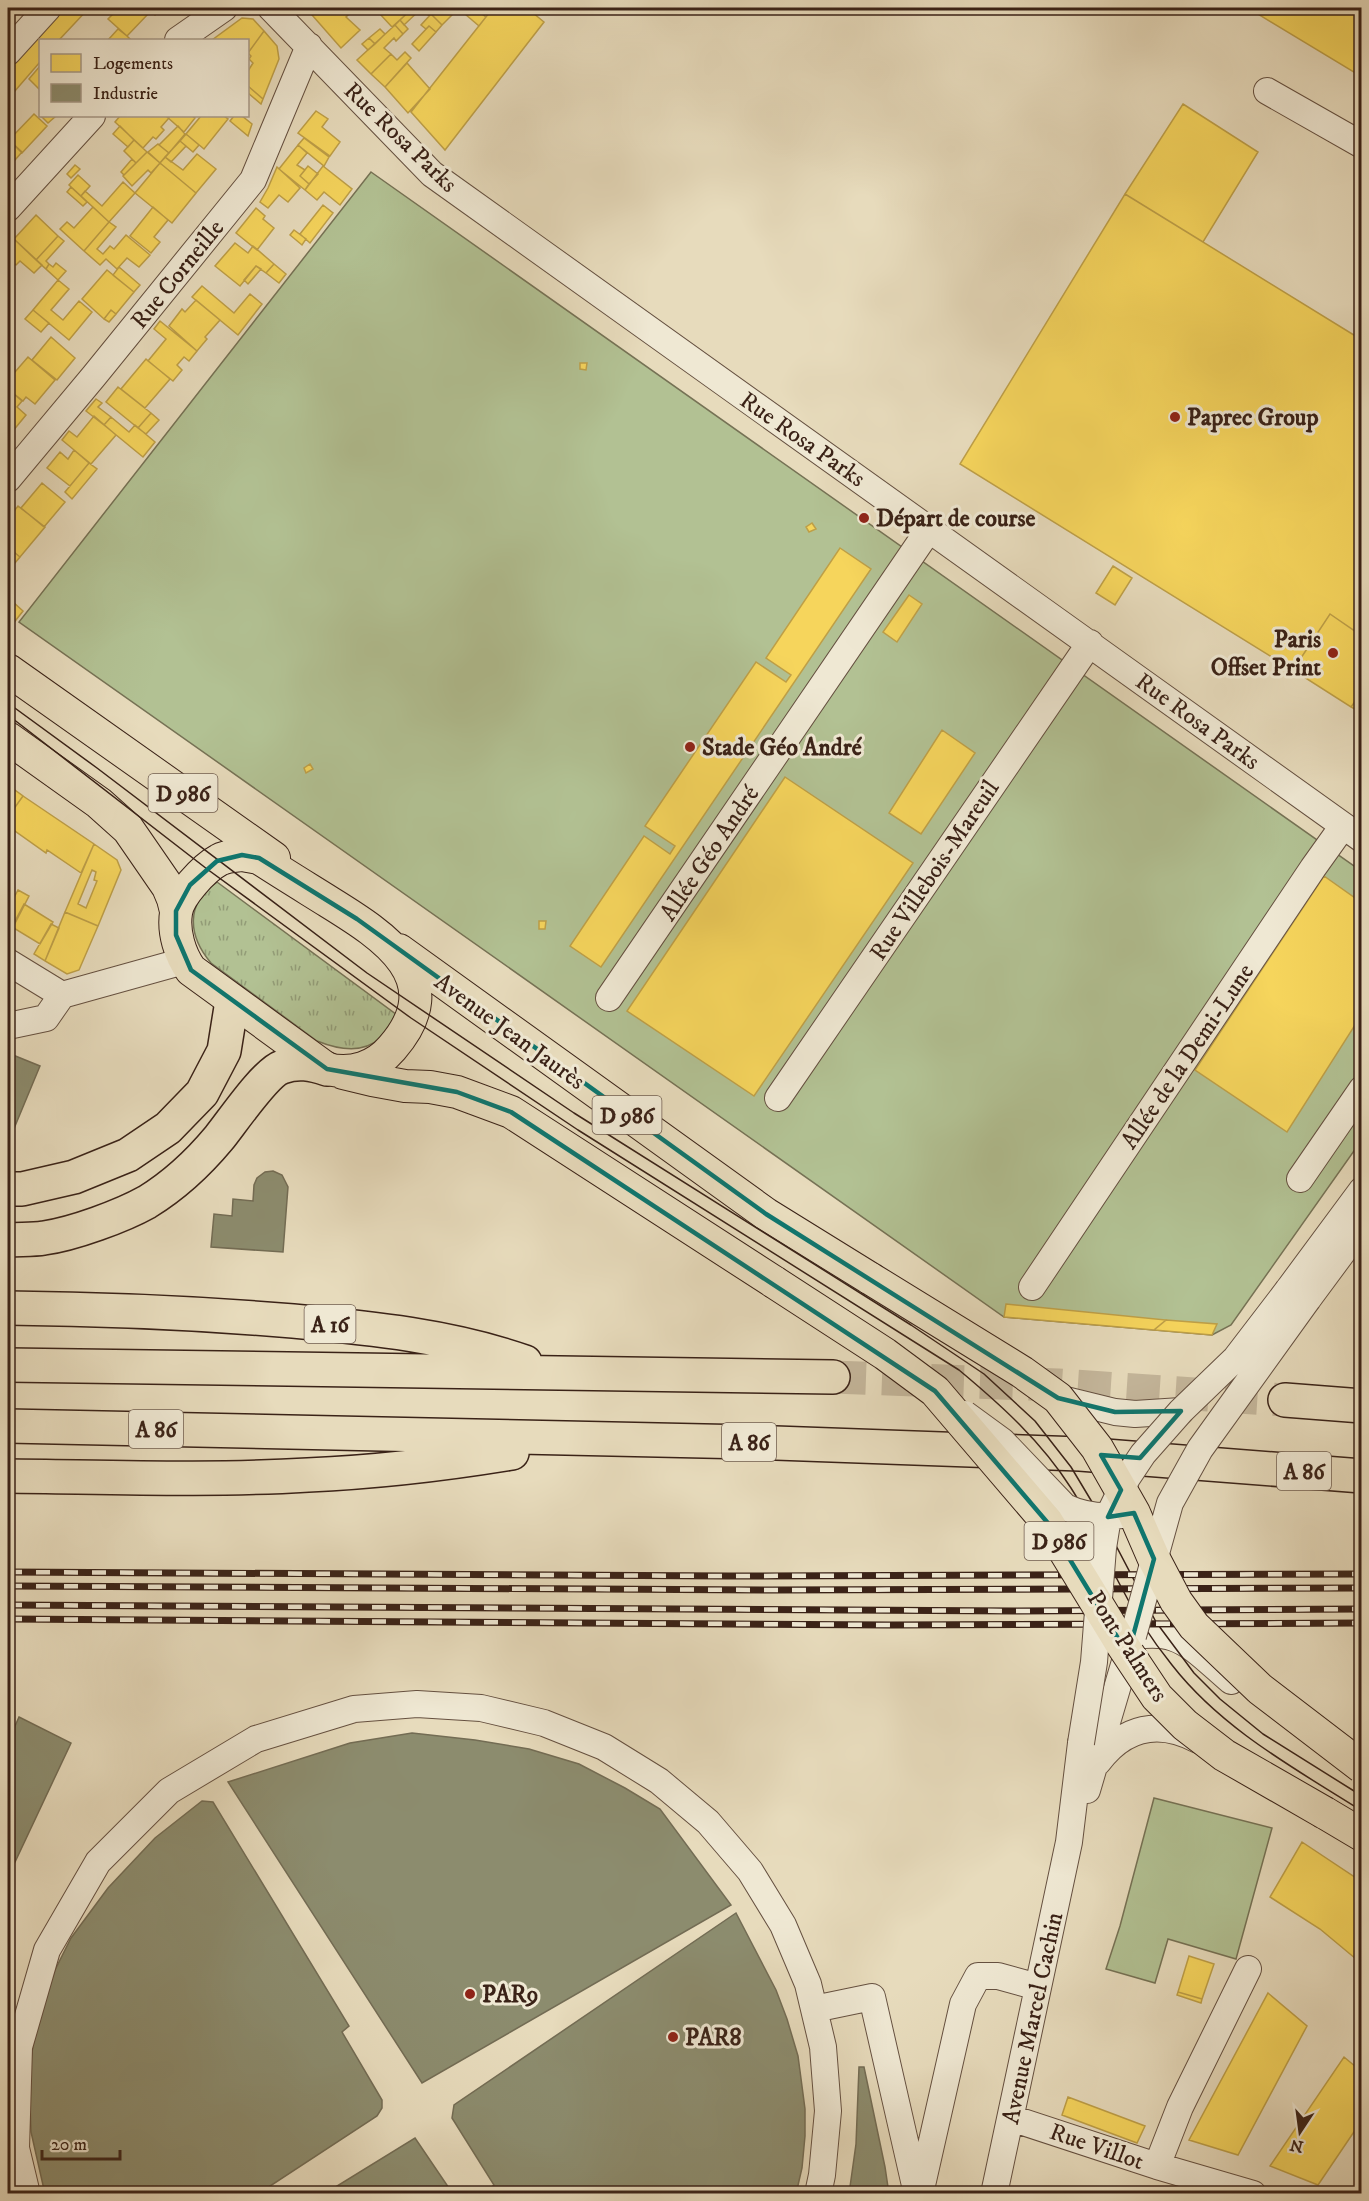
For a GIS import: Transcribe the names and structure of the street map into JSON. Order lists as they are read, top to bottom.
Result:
{
  "streets": {
    "highway": ["A 16", "A 86"],
    "main road": ["D 986", "Avenue Jean Jaurès", "Pont Palmers"],
    "street": [
      "Rue Rosa Parks",
      "Rue Corneille",
      "Allée Géo André",
      "Rue Villebois-Mareuil",
      "Allée de la Demi-Lune",
      "Avenue Marcel Cachin",
      "Rue Villot"
    ]
  },
  "crossings": [
    ["Rue Rosa Parks", "Rue Corneille"],
    ["Rue Rosa Parks", "Allée Géo André"],
    ["Rue Rosa Parks", "Rue Villebois-Mareuil"],
    ["Rue Rosa Parks", "Allée de la Demi-Lune"],
    ["D 986", "Avenue Jean Jaurès"],
    ["D 986", "Avenue Marcel Cachin"],
    ["Pont Palmers", "Avenue Marcel Cachin"],
    ["Avenue Marcel Cachin", "Rue Villot"]
  ],
  "places": [
    "Paprec Group",
    "Départ de course",
    "Paris Offset Print",
    "Stade Géo André",
    "PAR9",
    "PAR8"
  ],
  "legend": ["Logements", "Industrie"],
  "scale_bar": "20 m",
  "north": "bottom"
}
